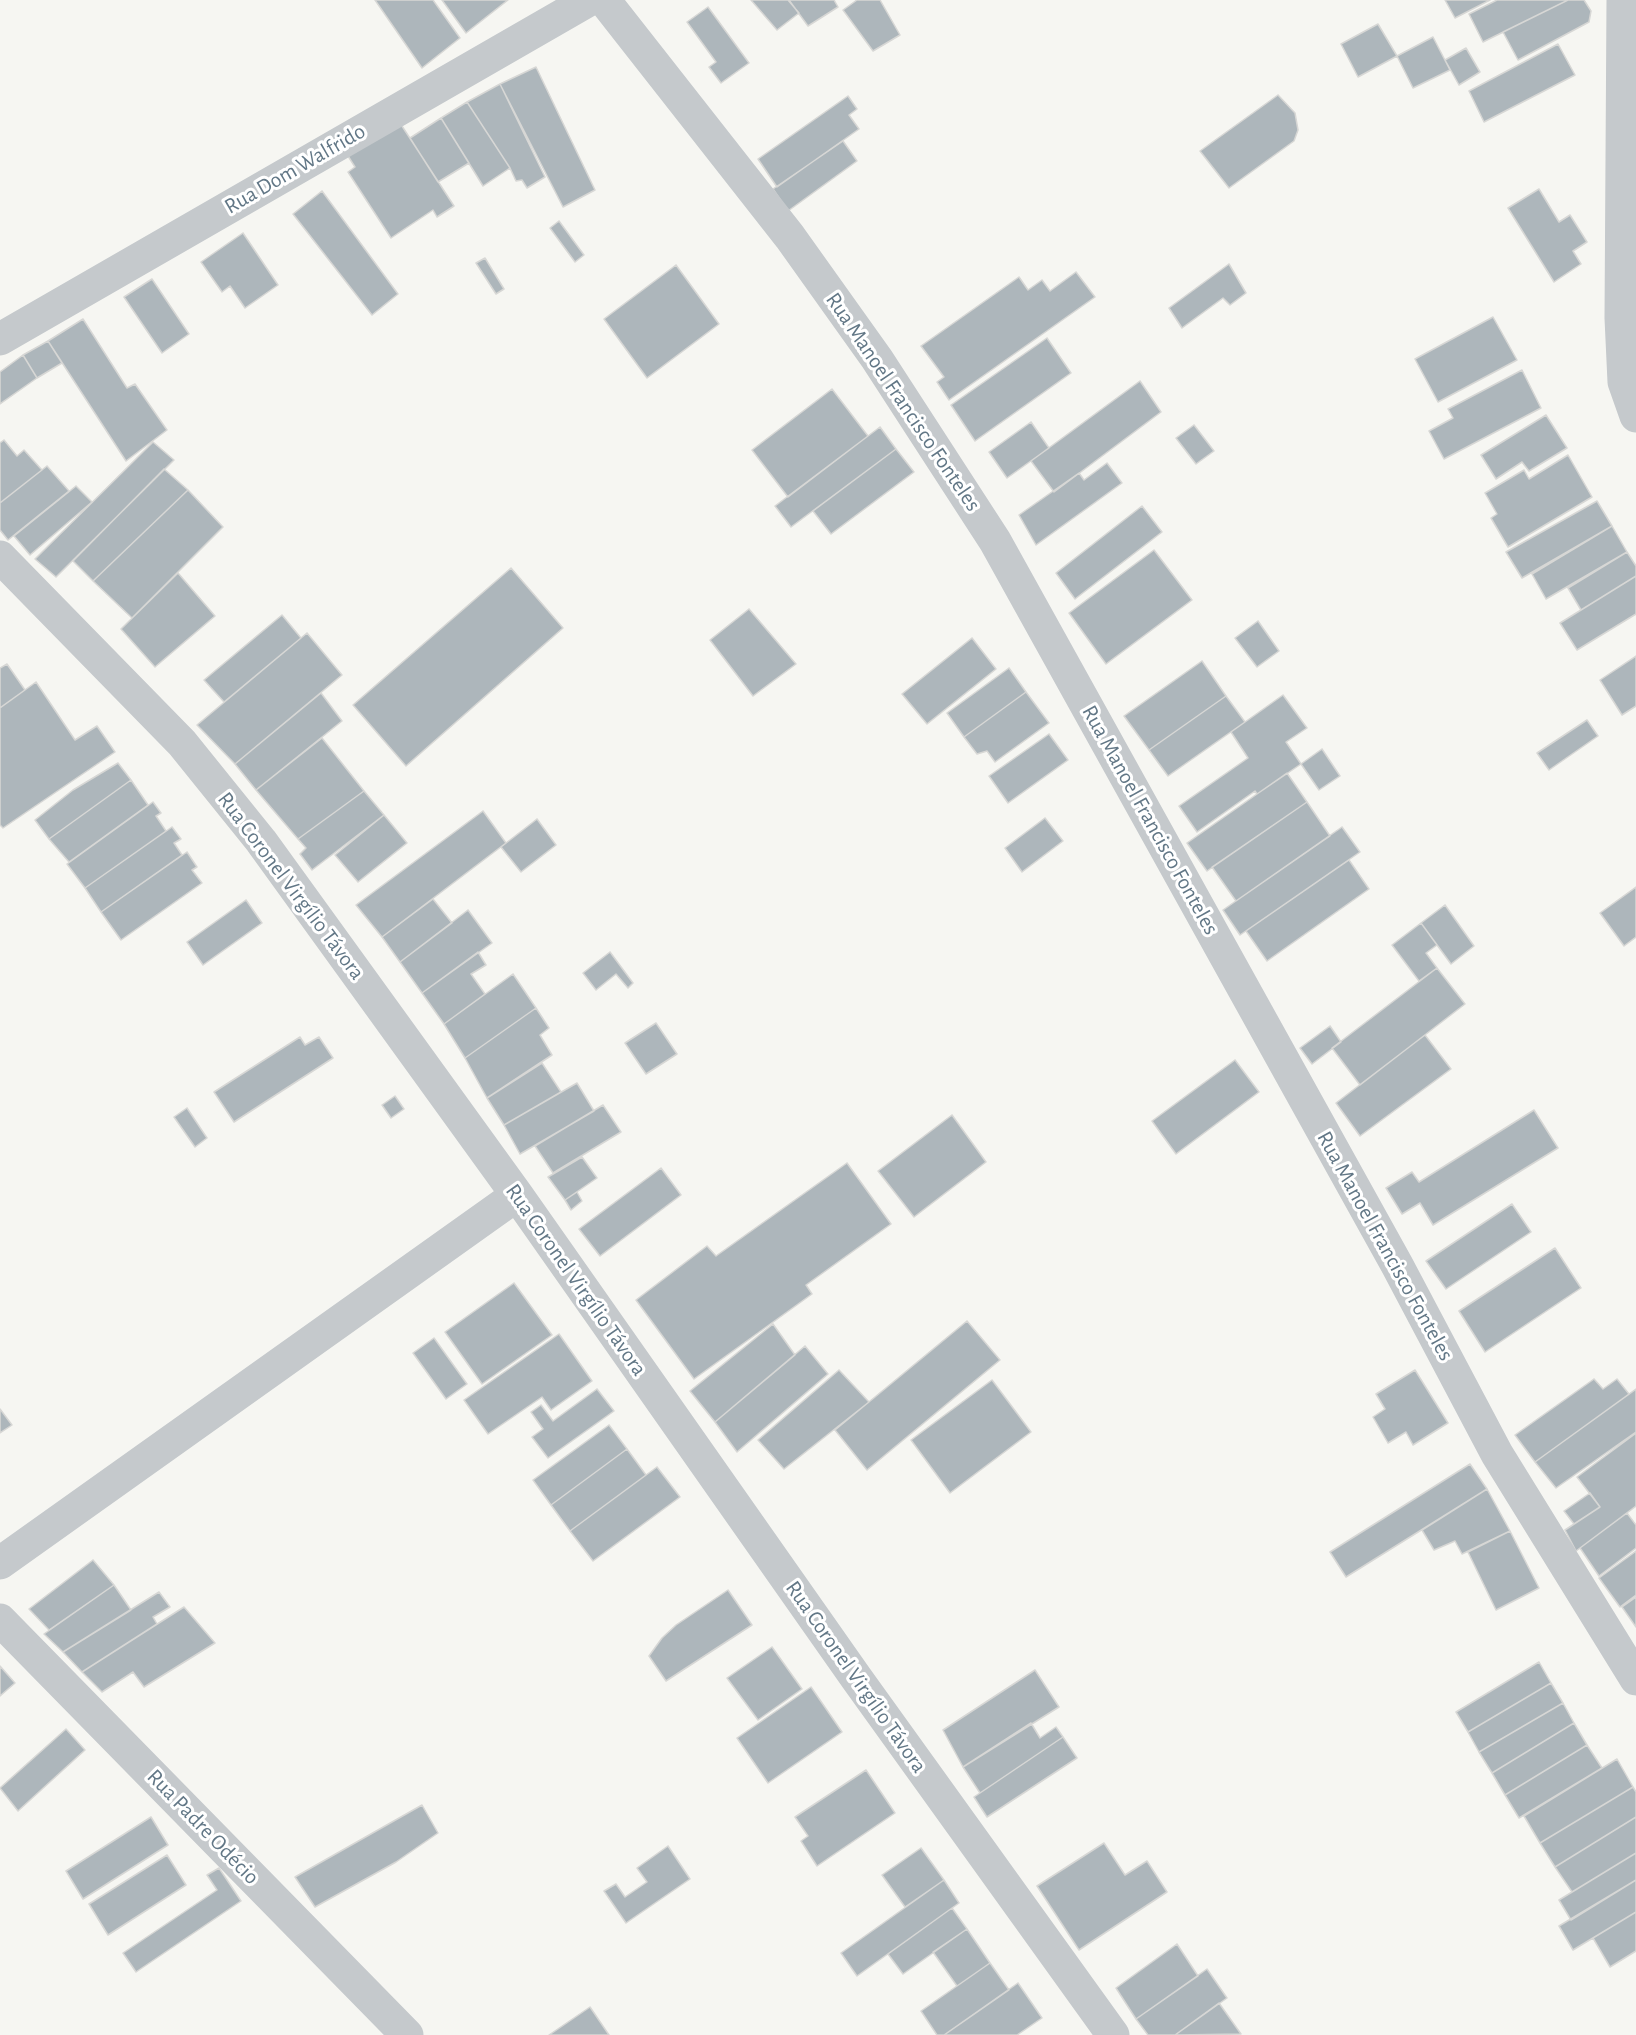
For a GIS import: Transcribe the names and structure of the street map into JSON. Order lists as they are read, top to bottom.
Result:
{
  "streets": {
    "street": [
      "Rua Dom Walfrido",
      "Rua Manoel Francisco Fonteles",
      "Rua Coronel Virgílio Távora",
      "Rua Padre Odécio"
    ]
  }
}
